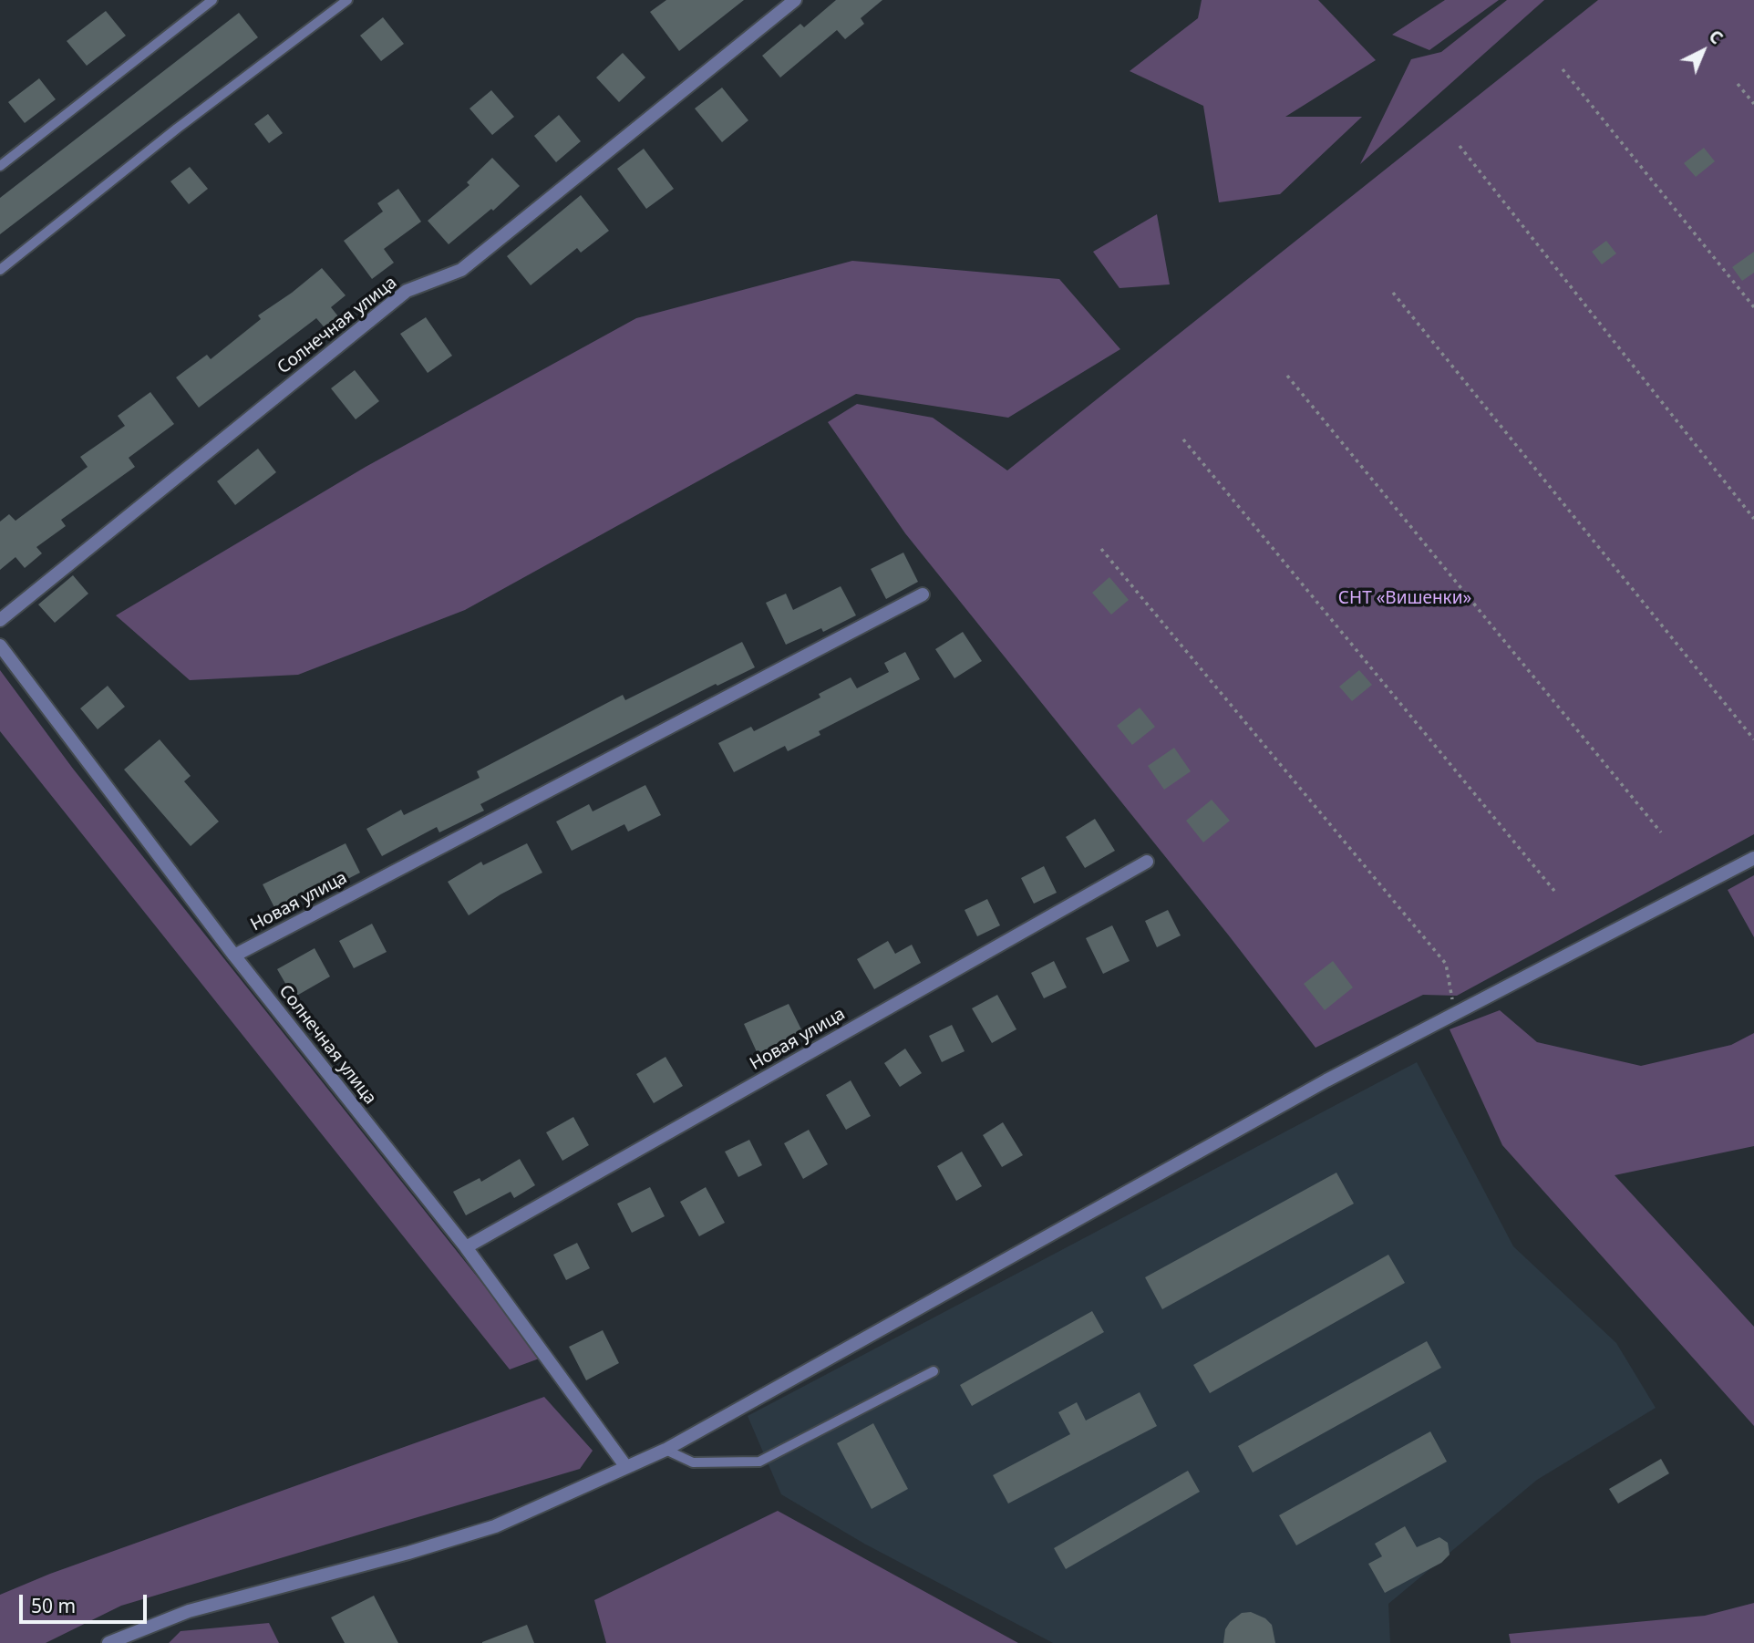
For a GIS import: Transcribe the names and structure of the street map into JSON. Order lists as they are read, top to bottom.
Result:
{
  "streets": {
    "street": ["Солнечная улица", "Новая улица"]
  },
  "crossings": [
    ["Солнечная улица", "Новая улица"]
  ],
  "parks": ["СНТ «Вишенки»"],
  "scale_bar": "50 m",
  "north": "top right"
}
